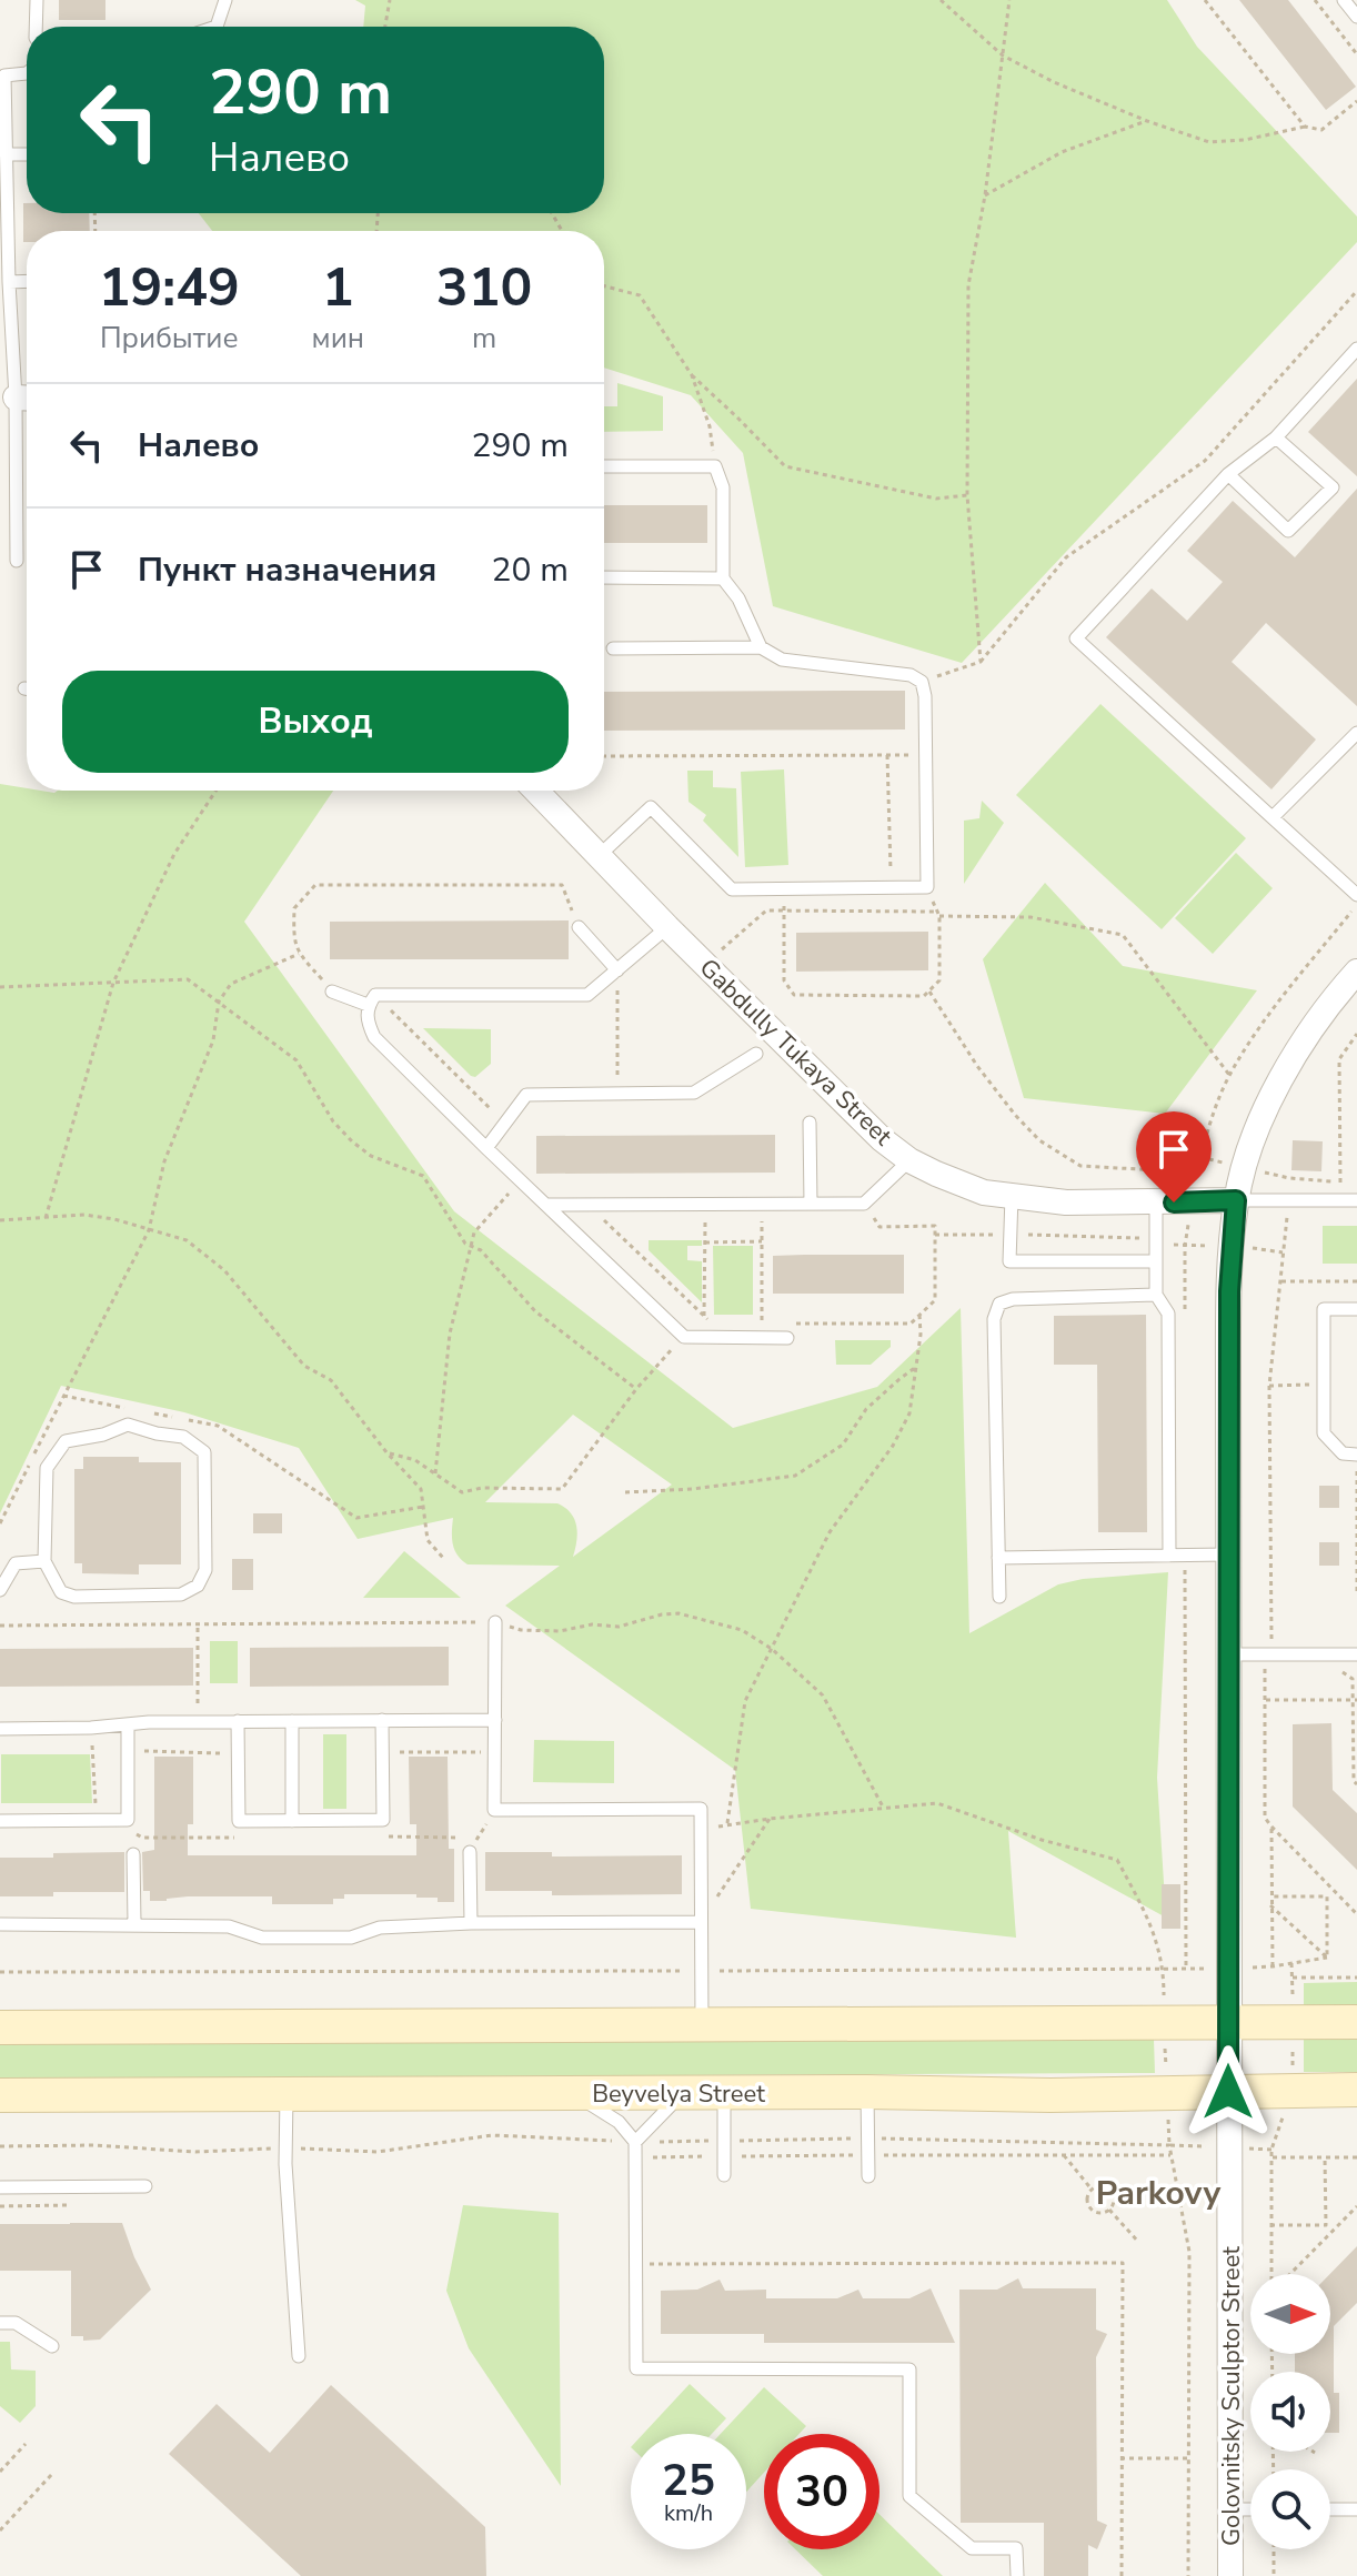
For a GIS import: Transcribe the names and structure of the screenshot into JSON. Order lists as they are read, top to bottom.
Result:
{
  "streets": {
    "main road": ["Beyvelya Street"],
    "street": ["Gabdully Tukaya Street", "Golovnitsky Sculptor Street"]
  },
  "crossings": [
    ["Gabdully Tukaya Street", "Golovnitsky Sculptor Street"],
    ["Beyvelya Street", "Golovnitsky Sculptor Street"]
  ],
  "districts": ["Parkovy"],
  "north": "right",
  "page": {
    "turn": ["290 m", "Налево"],
    "eta": [
      "19:49",
      "Прибытие",
      "1",
      "мин",
      "310",
      "m"
    ],
    "list": [
      {
        "name": "Налево",
        "value": "290 m"
      },
      {
        "name": "Пункт назначения",
        "value": "20 m"
      }
    ],
    "buttons": "Выход",
    "speed": "25 km/h",
    "limit": "30"
  }
}
